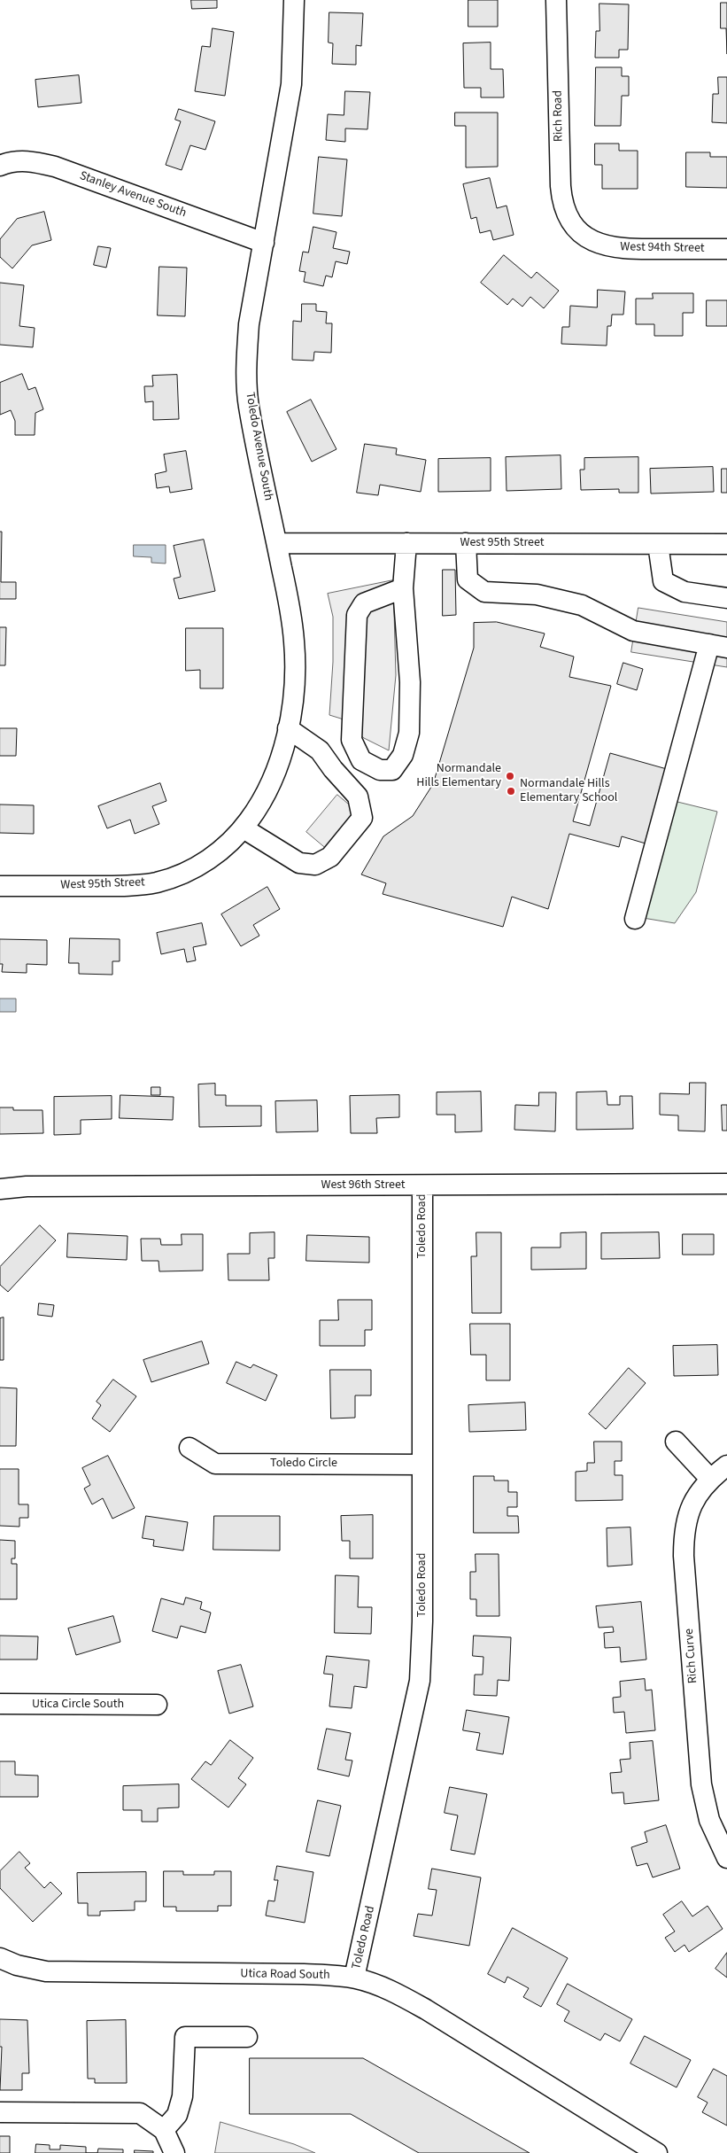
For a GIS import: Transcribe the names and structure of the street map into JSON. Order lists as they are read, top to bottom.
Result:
{
  "streets": {
    "street": [
      "Rich Road",
      "Stanley Avenue South",
      "West 94th Street",
      "Toledo Avenue South",
      "West 95th Street",
      "West 96th Street",
      "Toledo Road",
      "Toledo Circle",
      "Rich Curve",
      "Utica Circle South",
      "Utica Road South"
    ]
  },
  "crossings": [
    ["Rich Road", "West 94th Street"],
    ["Stanley Avenue South", "Toledo Avenue South"],
    ["Toledo Avenue South", "West 95th Street"],
    ["West 96th Street", "Toledo Road"],
    ["Toledo Road", "Toledo Circle"],
    ["Toledo Road", "Utica Road South"]
  ],
  "places": ["Normandale Hills Elementary", "Normandale Hills Elementary School"]
}
